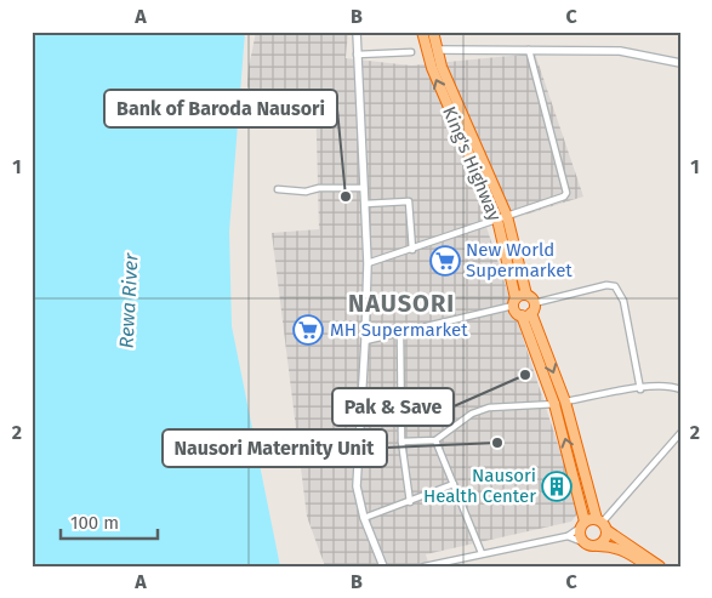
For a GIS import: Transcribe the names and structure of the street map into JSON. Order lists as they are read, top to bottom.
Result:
{
  "streets": {
    "highway": ["King's Highway"]
  },
  "districts": ["NAUSORI"],
  "water": ["Rewa River"],
  "places": {
    "other": ["Bank of Baroda Nausori", "Pak & Save", "Nausori Maternity Unit"],
    "supermarket": ["New World Supermarket", "MH Supermarket"],
    "building": ["Nausori Health Center"]
  },
  "scale_bar": "100 m",
  "grid": {
    "columns": ["A", "B", "C"],
    "rows": ["1", "2"]
  }
}
